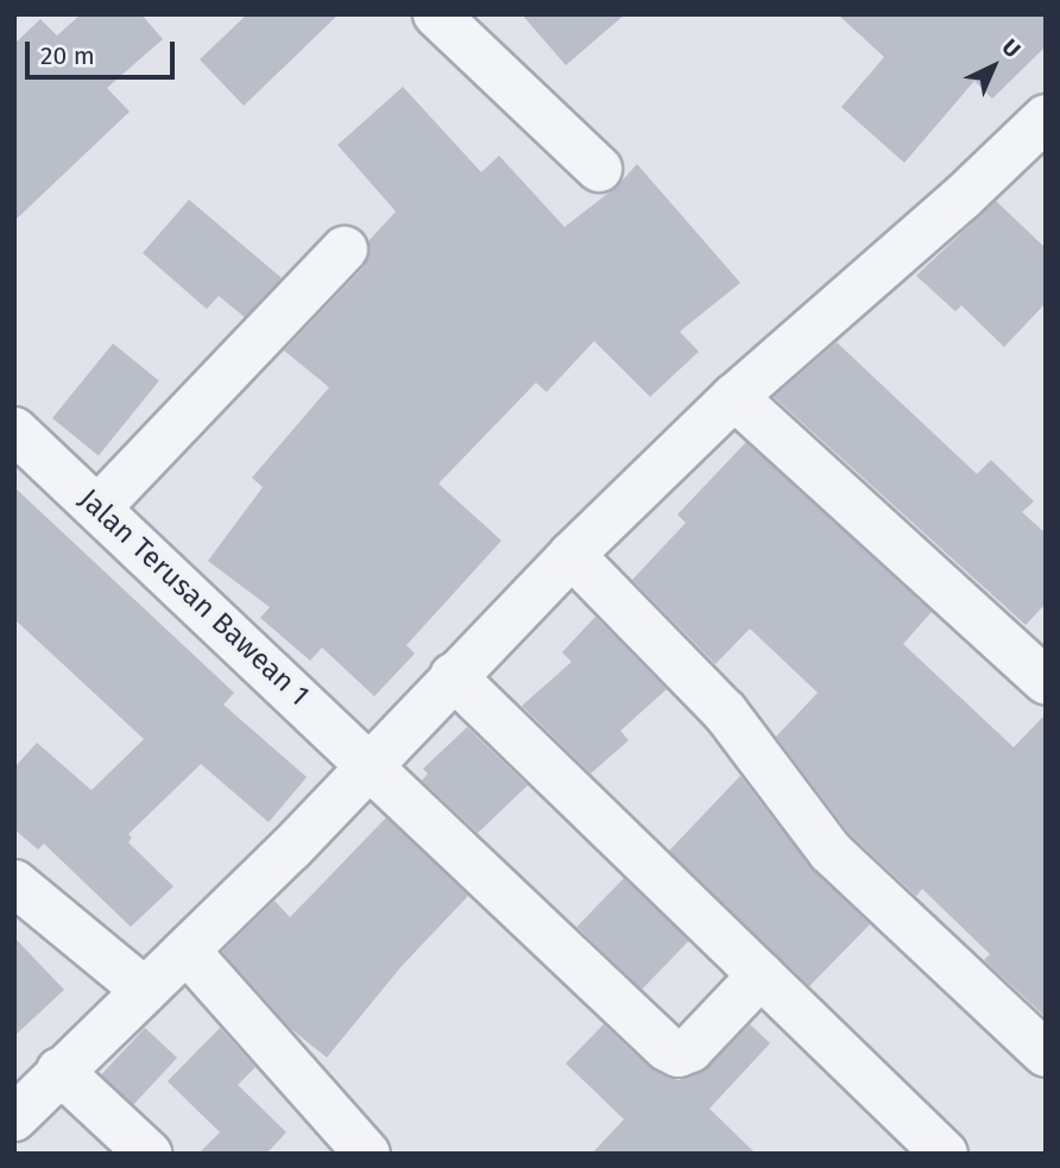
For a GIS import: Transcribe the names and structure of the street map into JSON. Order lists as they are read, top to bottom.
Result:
{
  "streets": {
    "street": ["Jalan Terusan Bawean 1"]
  },
  "scale_bar": "20 m",
  "north": "top right"
}
